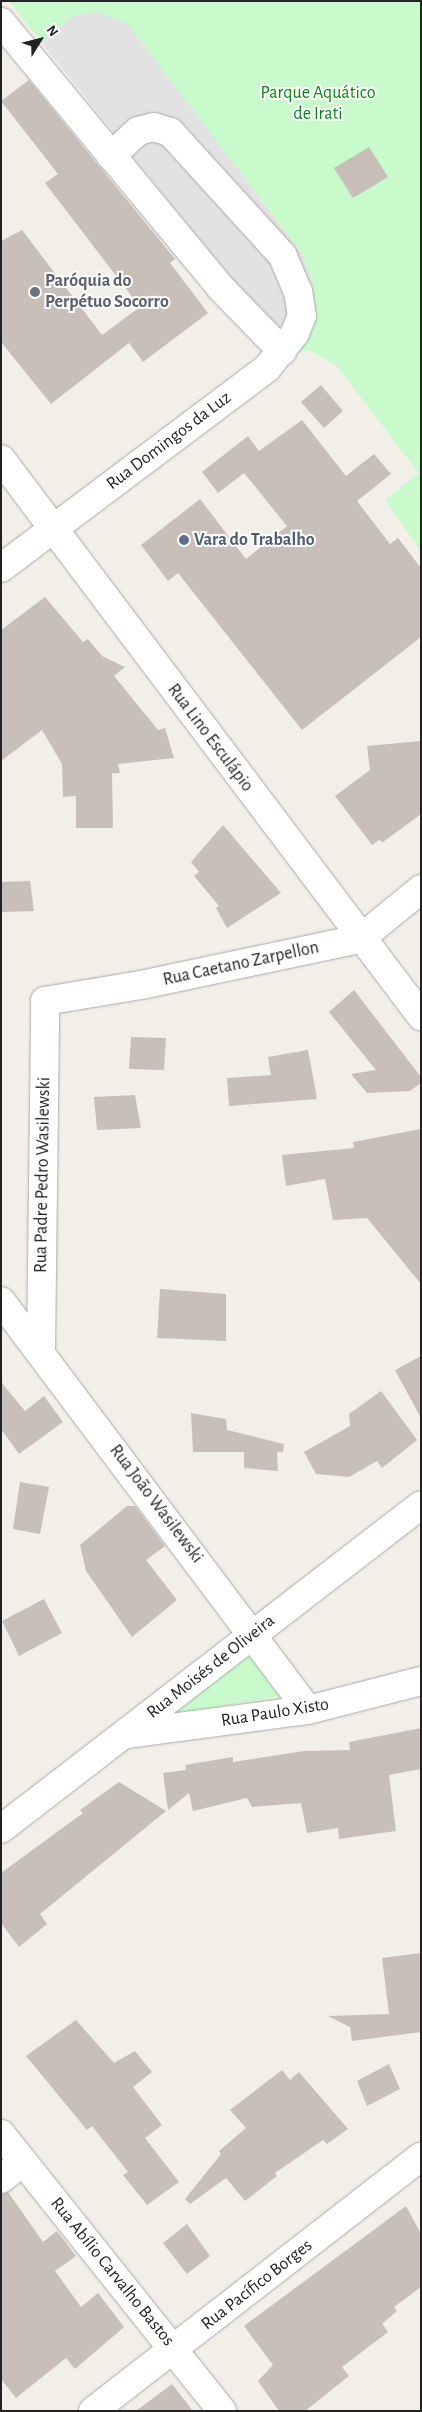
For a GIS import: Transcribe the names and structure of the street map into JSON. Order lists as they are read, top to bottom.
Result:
{
  "streets": {
    "street": [
      "Rua Domingos da Luz",
      "Rua Lino Esculápio",
      "Rua Caetano Zarpellon",
      "Rua Padre Pedro Wasilewski",
      "Rua João Wasilewski",
      "Rua Moisés de Oliveira",
      "Rua Paulo Xisto",
      "Rua Abílio Carvalho Bastos",
      "Rua Pacífico Borges"
    ]
  },
  "crossings": [
    ["Rua Domingos da Luz", "Rua Lino Esculápio"],
    ["Rua Lino Esculápio", "Rua Caetano Zarpellon"],
    ["Rua Caetano Zarpellon", "Rua Padre Pedro Wasilewski"],
    ["Rua Padre Pedro Wasilewski", "Rua João Wasilewski"],
    ["Rua João Wasilewski", "Rua Moisés de Oliveira"],
    ["Rua João Wasilewski", "Rua Paulo Xisto"],
    ["Rua Moisés de Oliveira", "Rua Paulo Xisto"],
    ["Rua Abílio Carvalho Bastos", "Rua Pacífico Borges"]
  ],
  "parks": ["Parque Aquático de Irati"],
  "places": ["Paróquia do Perpétuo Socorro", "Vara do Trabalho"],
  "north": "top right"
}
